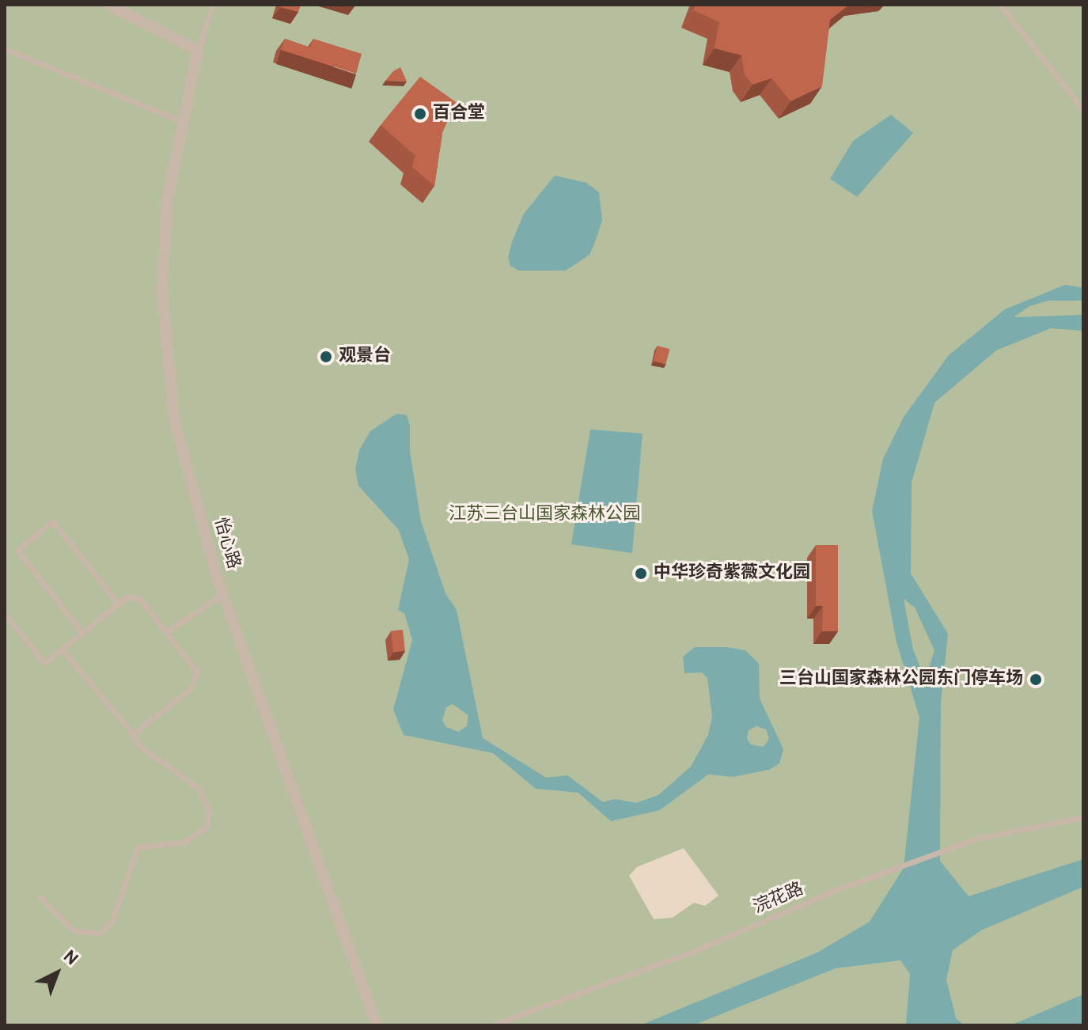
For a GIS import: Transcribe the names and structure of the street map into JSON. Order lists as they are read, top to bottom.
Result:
{
  "streets": {
    "street": ["怡心路"],
    "lane": ["浣花路"]
  },
  "parks": ["江苏三台山国家森林公园"],
  "places": [
    "百合堂",
    "观景台",
    "中华珍奇紫薇文化园",
    "三台山国家森林公园东门停车场"
  ],
  "north": "top right"
}
